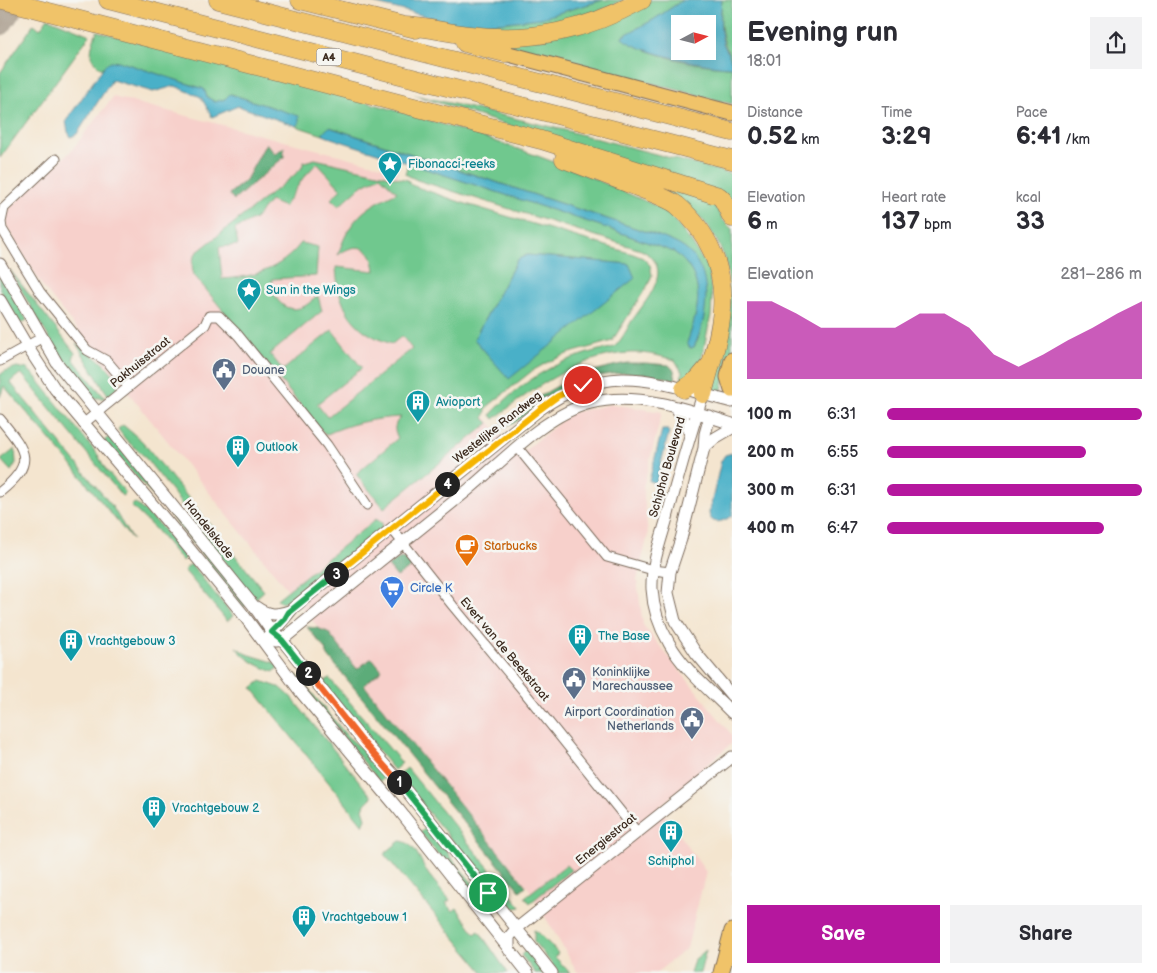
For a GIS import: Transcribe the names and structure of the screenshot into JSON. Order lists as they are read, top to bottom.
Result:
{
  "streets": {
    "highway": ["A4"],
    "street": [
      "Pakhuisstraat",
      "Westelijke Randweg",
      "Schiphol Boulevard",
      "Handelskade",
      "Evert van de Beekstraat",
      "Energiestraat"
    ]
  },
  "crossings": [
    ["A4", "Westelijke Randweg"],
    ["A4", "Schiphol Boulevard"],
    ["Pakhuisstraat", "Handelskade"],
    ["Westelijke Randweg", "Schiphol Boulevard"],
    ["Westelijke Randweg", "Handelskade"],
    ["Westelijke Randweg", "Evert van de Beekstraat"],
    ["Handelskade", "Energiestraat"],
    ["Evert van de Beekstraat", "Energiestraat"]
  ],
  "places": {
    "place": ["Fibonacci-reeks", "Sun in the Wings"],
    "public building": ["Douane", "Koninklijke Marechaussee", "Airport Coordination Netherlands"],
    "building": [
      "Avioport",
      "Outlook",
      "The Base",
      "Vrachtgebouw 3",
      "Vrachtgebouw 2",
      "Schiphol",
      "Vrachtgebouw 1"
    ],
    "cafe": ["Starbucks"],
    "supermarket": ["Circle K"]
  },
  "north": "right",
  "page": {
    "heading": ["Evening run", "18:01"],
    "stats": [
      ["Distance", "0.52 km"],
      ["Time", "3:29"],
      ["Pace", "6:41 /km"],
      ["Elevation", "6 m"],
      ["Heart rate", "137 bpm"],
      ["kcal", "33"]
    ],
    "chart": ["Elevation", "281–286 m"],
    "list": [
      {
        "name": "100 m",
        "note": "6:31"
      },
      {
        "name": "200 m",
        "note": "6:55"
      },
      {
        "name": "300 m",
        "note": "6:31"
      },
      {
        "name": "400 m",
        "note": "6:47"
      }
    ],
    "pins": [
      "4",
      "3",
      "2",
      "1"
    ],
    "buttons": ["Save", "Share"]
  }
}
